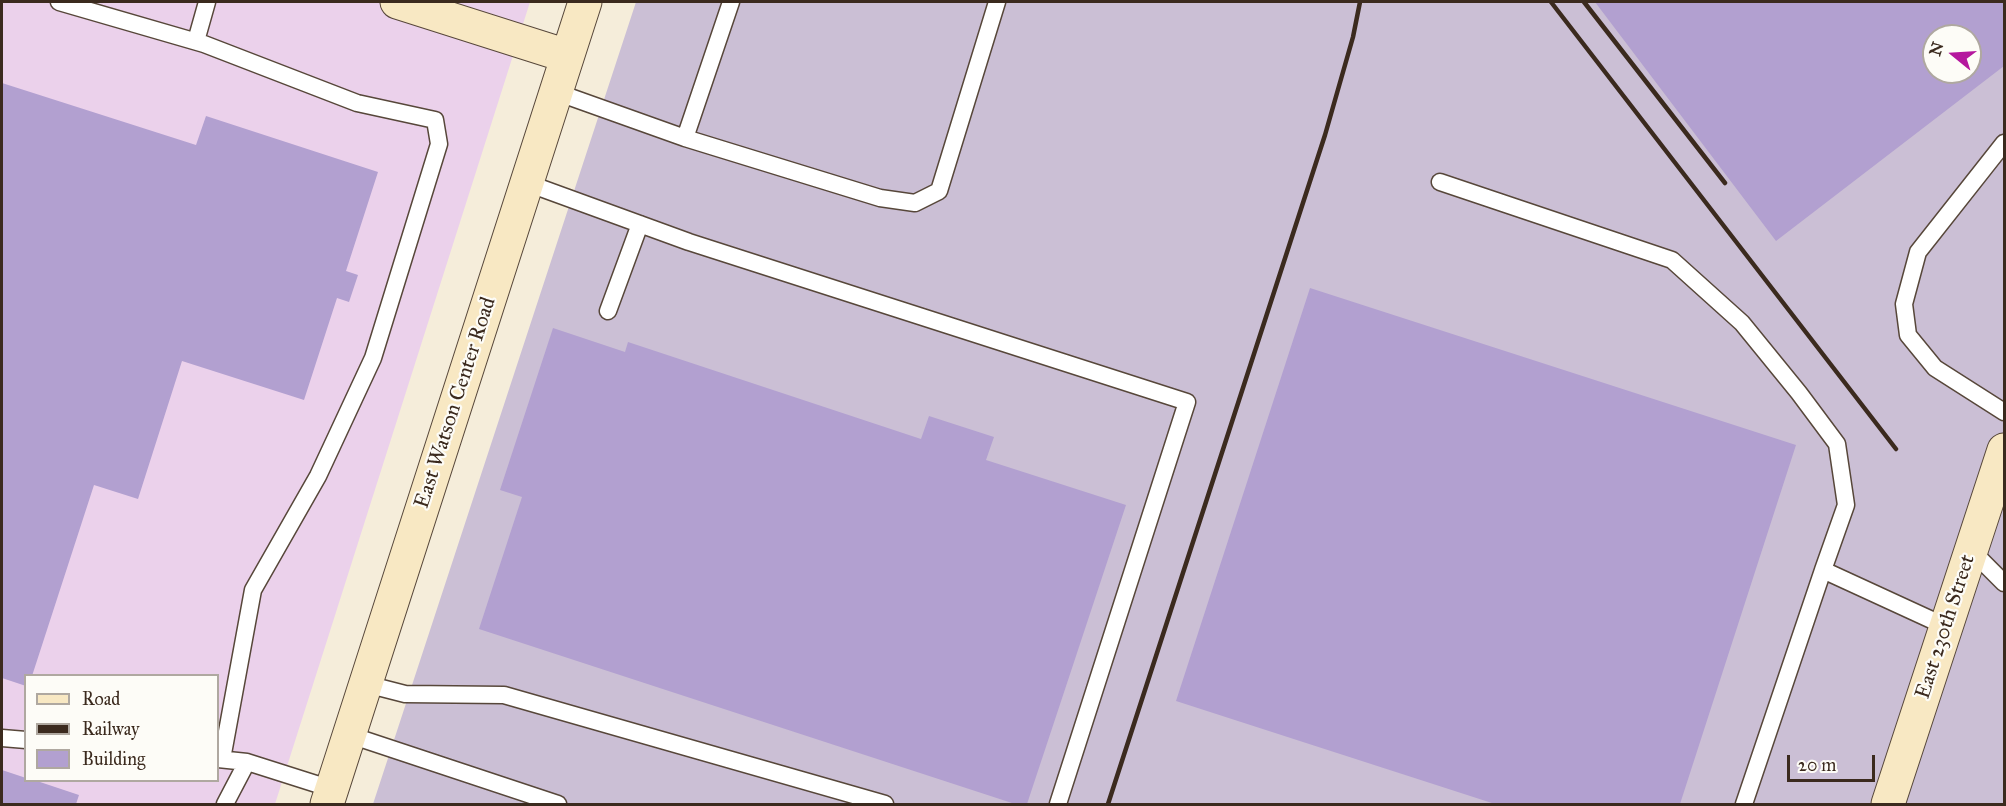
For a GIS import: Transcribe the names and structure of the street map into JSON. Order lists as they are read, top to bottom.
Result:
{
  "streets": {
    "street": ["East Watson Center Road", "East 230th Street"]
  },
  "legend": ["Road", "Railway", "Building"],
  "scale_bar": "20 m",
  "north": "left"
}
